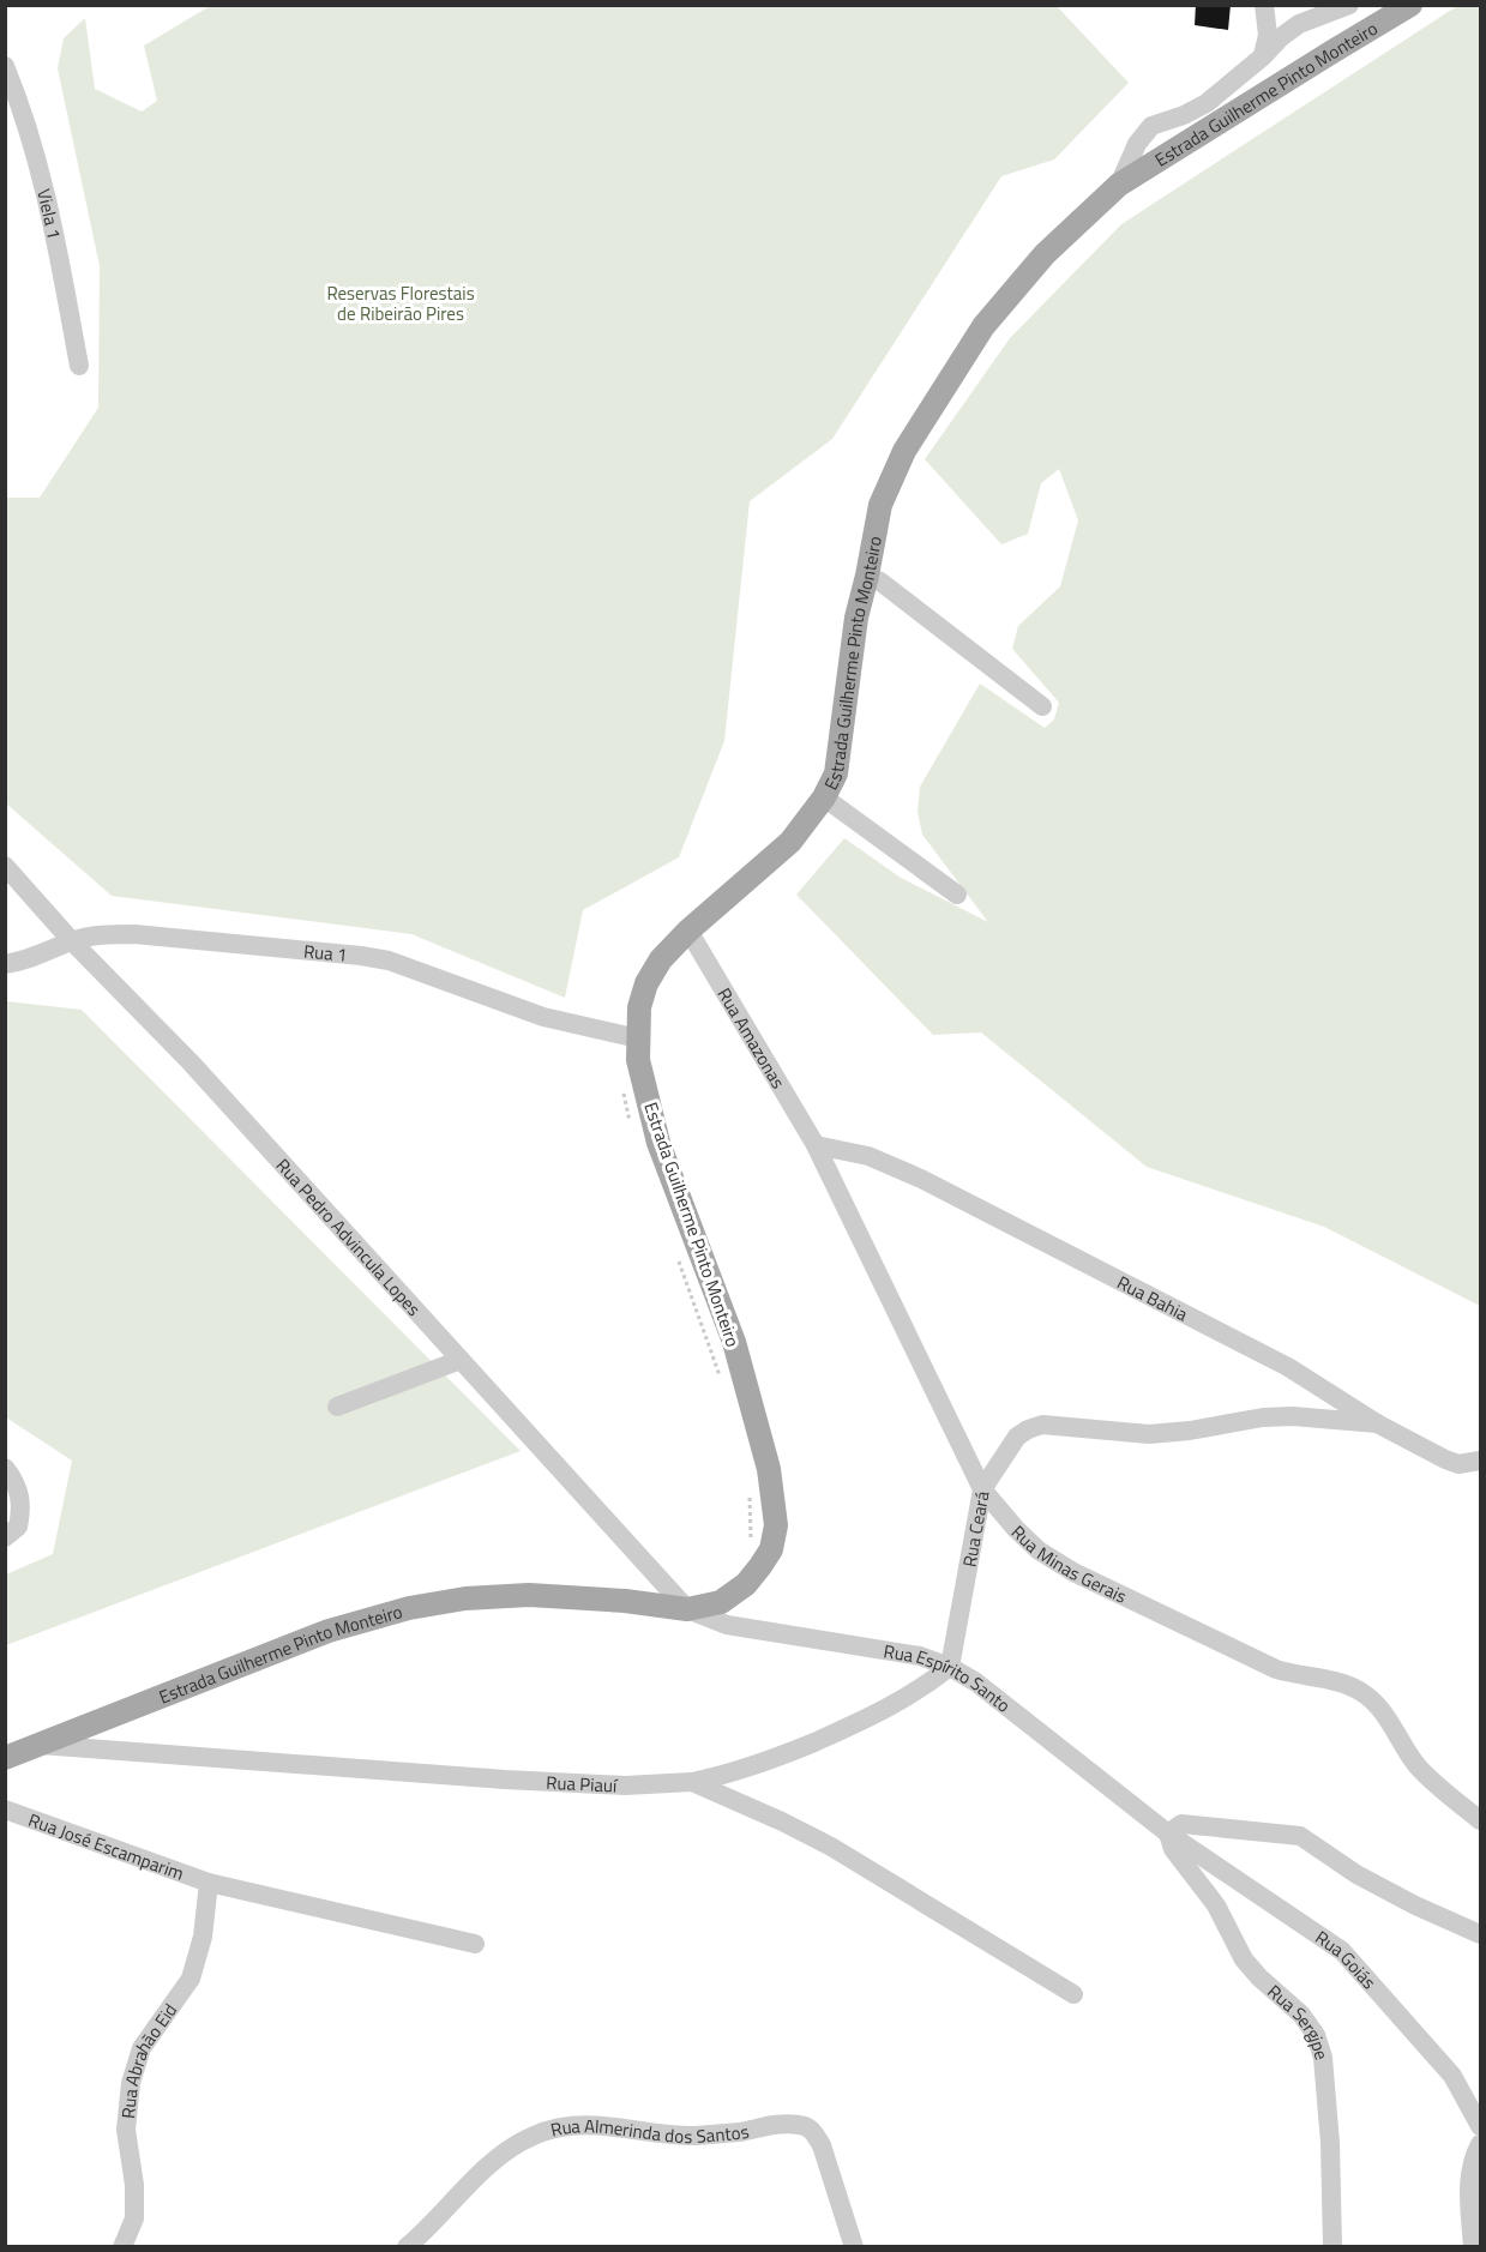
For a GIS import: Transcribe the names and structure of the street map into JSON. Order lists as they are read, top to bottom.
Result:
{
  "streets": {
    "main road": ["Estrada Guilherme Pinto Monteiro"],
    "street": [
      "Viela 1",
      "Rua 1",
      "Rua Amazonas",
      "Rua Pedro Advincula Lopes",
      "Rua Bahia",
      "Rua Ceará",
      "Rua Minas Gerais",
      "Rua Espírito Santo",
      "Rua Piauí",
      "Rua José Escamparim",
      "Rua Goiás",
      "Rua Sergipe",
      "Rua Abrahão Eid",
      "Rua Almerinda dos Santos"
    ]
  },
  "crossings": [
    ["Estrada Guilherme Pinto Monteiro", "Rua 1"],
    ["Estrada Guilherme Pinto Monteiro", "Rua Amazonas"],
    ["Estrada Guilherme Pinto Monteiro", "Rua Pedro Advincula Lopes"],
    ["Estrada Guilherme Pinto Monteiro", "Rua Espírito Santo"],
    ["Estrada Guilherme Pinto Monteiro", "Rua Piauí"],
    ["Rua 1", "Rua Pedro Advincula Lopes"],
    ["Rua Amazonas", "Rua Bahia"],
    ["Rua Amazonas", "Rua Minas Gerais"],
    ["Rua Pedro Advincula Lopes", "Rua Espírito Santo"],
    ["Rua Bahia", "Rua Ceará"],
    ["Rua Bahia", "Rua Minas Gerais"],
    ["Rua Ceará", "Rua Minas Gerais"],
    ["Rua Ceará", "Rua Espírito Santo"],
    ["Rua Espírito Santo", "Rua Goiás"],
    ["Rua Espírito Santo", "Rua Sergipe"],
    ["Rua José Escamparim", "Rua Abrahão Eid"],
    ["Rua Goiás", "Rua Sergipe"]
  ],
  "parks": ["Reservas Florestais de Ribeirão Pires"]
}
